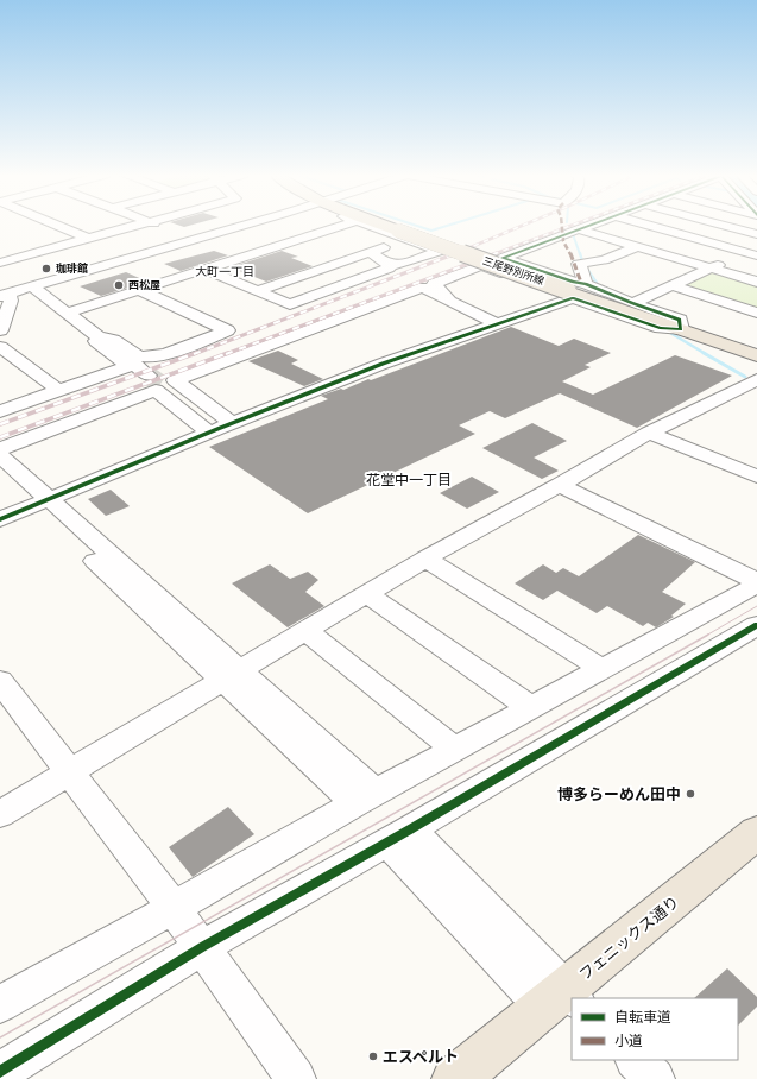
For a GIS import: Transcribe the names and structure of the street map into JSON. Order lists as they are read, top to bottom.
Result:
{
  "streets": {
    "main road": ["三尾野別所線", "フェニックス通り"]
  },
  "districts": ["大町一丁目", "花堂中一丁目"],
  "places": [
    "珈琲館",
    "西松屋",
    "博多らーめん田中",
    "エスペルト"
  ],
  "legend": ["自転車道", "小道"]
}
